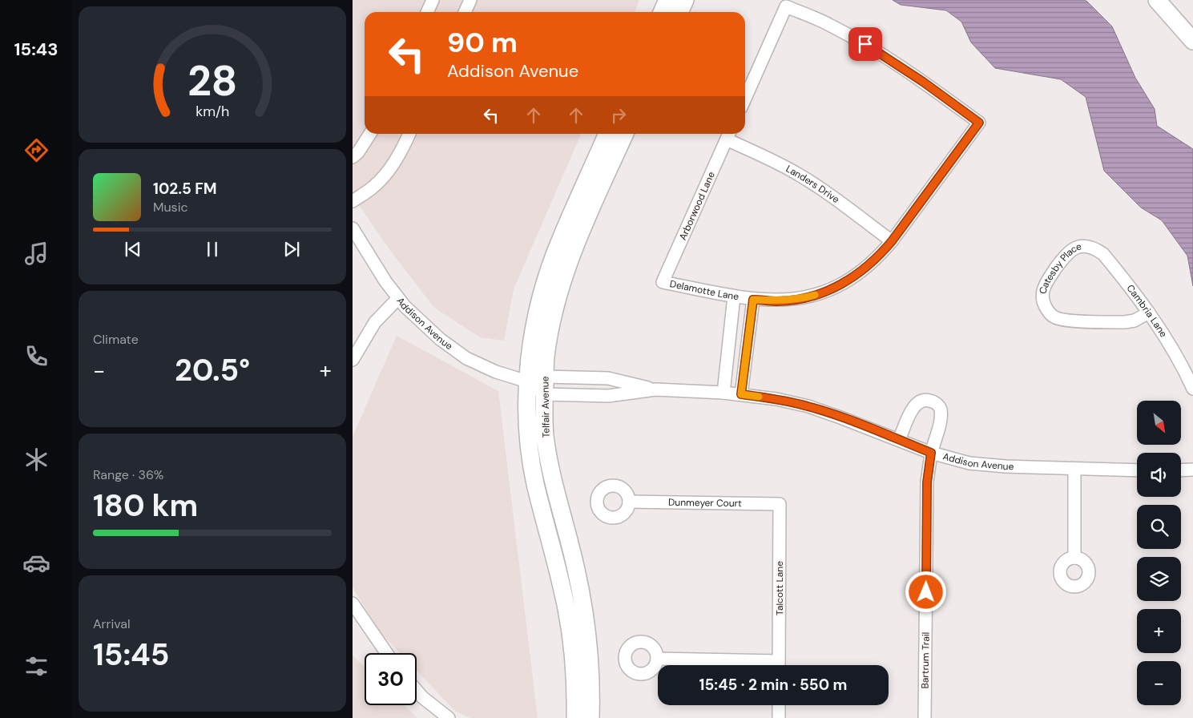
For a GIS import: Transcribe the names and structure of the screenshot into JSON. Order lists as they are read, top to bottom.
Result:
{
  "streets": {
    "street": [
      "Landers Drive",
      "Arborwood Lane",
      "Catesby Place",
      "Delamotte Lane",
      "Cambria Lane",
      "Addison Avenue",
      "Telfair Avenue",
      "Dunmeyer Court",
      "Talcott Lane",
      "Bartrum Trail"
    ]
  },
  "crossings": [
    ["Landers Drive", "Arborwood Lane"],
    ["Landers Drive", "Delamotte Lane"],
    ["Arborwood Lane", "Delamotte Lane"],
    ["Catesby Place", "Cambria Lane"],
    ["Addison Avenue", "Telfair Avenue"],
    ["Addison Avenue", "Bartrum Trail"],
    ["Dunmeyer Court", "Talcott Lane"]
  ],
  "north": "bottom right",
  "page": {
    "tabs": "15:43",
    "turn": ["90 m", "Addison Avenue"],
    "song": ["102.5 FM", "Music"],
    "tile": [
      "Climate",
      ["Range · 36%", "180 km"],
      ["Arrival", "15:45"]
    ],
    "heat": ["−", "20.5°", "+"],
    "map_buttons": ["+", "−"],
    "limit": "30",
    "trip": "15:45 · 2 min · 550 m",
    "gauge": ["28", "km/h"]
  }
}
